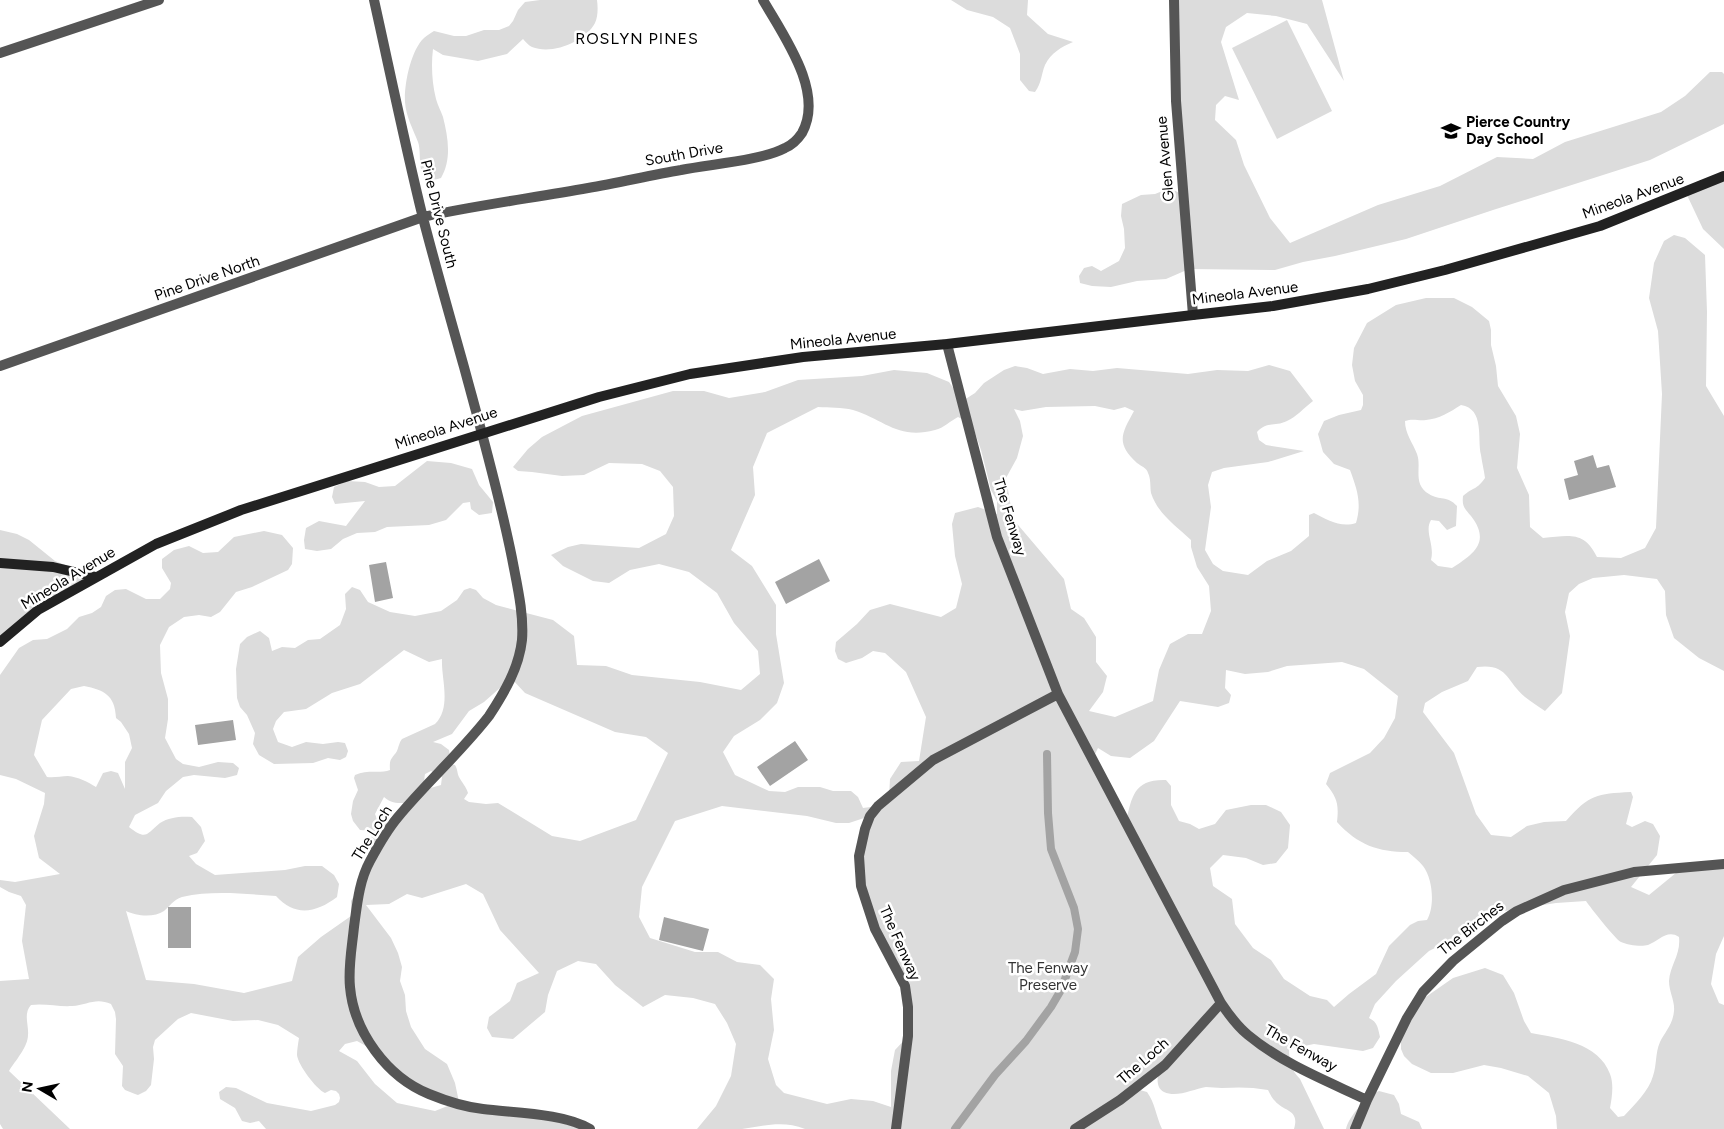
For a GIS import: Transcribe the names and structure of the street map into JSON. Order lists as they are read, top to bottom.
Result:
{
  "streets": {
    "main road": ["Mineola Avenue"],
    "street": [
      "South Drive",
      "Glen Avenue",
      "Pine Drive South",
      "Pine Drive North",
      "The Fenway",
      "The Loch",
      "The Birches"
    ]
  },
  "crossings": [
    ["South Drive", "Pine Drive South"],
    ["South Drive", "Pine Drive North"],
    ["Glen Avenue", "Mineola Avenue"],
    ["Mineola Avenue", "Pine Drive South"],
    ["Mineola Avenue", "The Fenway"],
    ["Mineola Avenue", "The Loch"],
    ["Pine Drive South", "Pine Drive North"],
    ["Pine Drive South", "The Loch"],
    ["The Fenway", "The Loch"],
    ["The Fenway", "The Birches"]
  ],
  "districts": ["ROSLYN PINES"],
  "parks": ["The Fenway Preserve"],
  "places": {
    "school or university": ["Pierce Country Day School"]
  },
  "north": "left"
}
